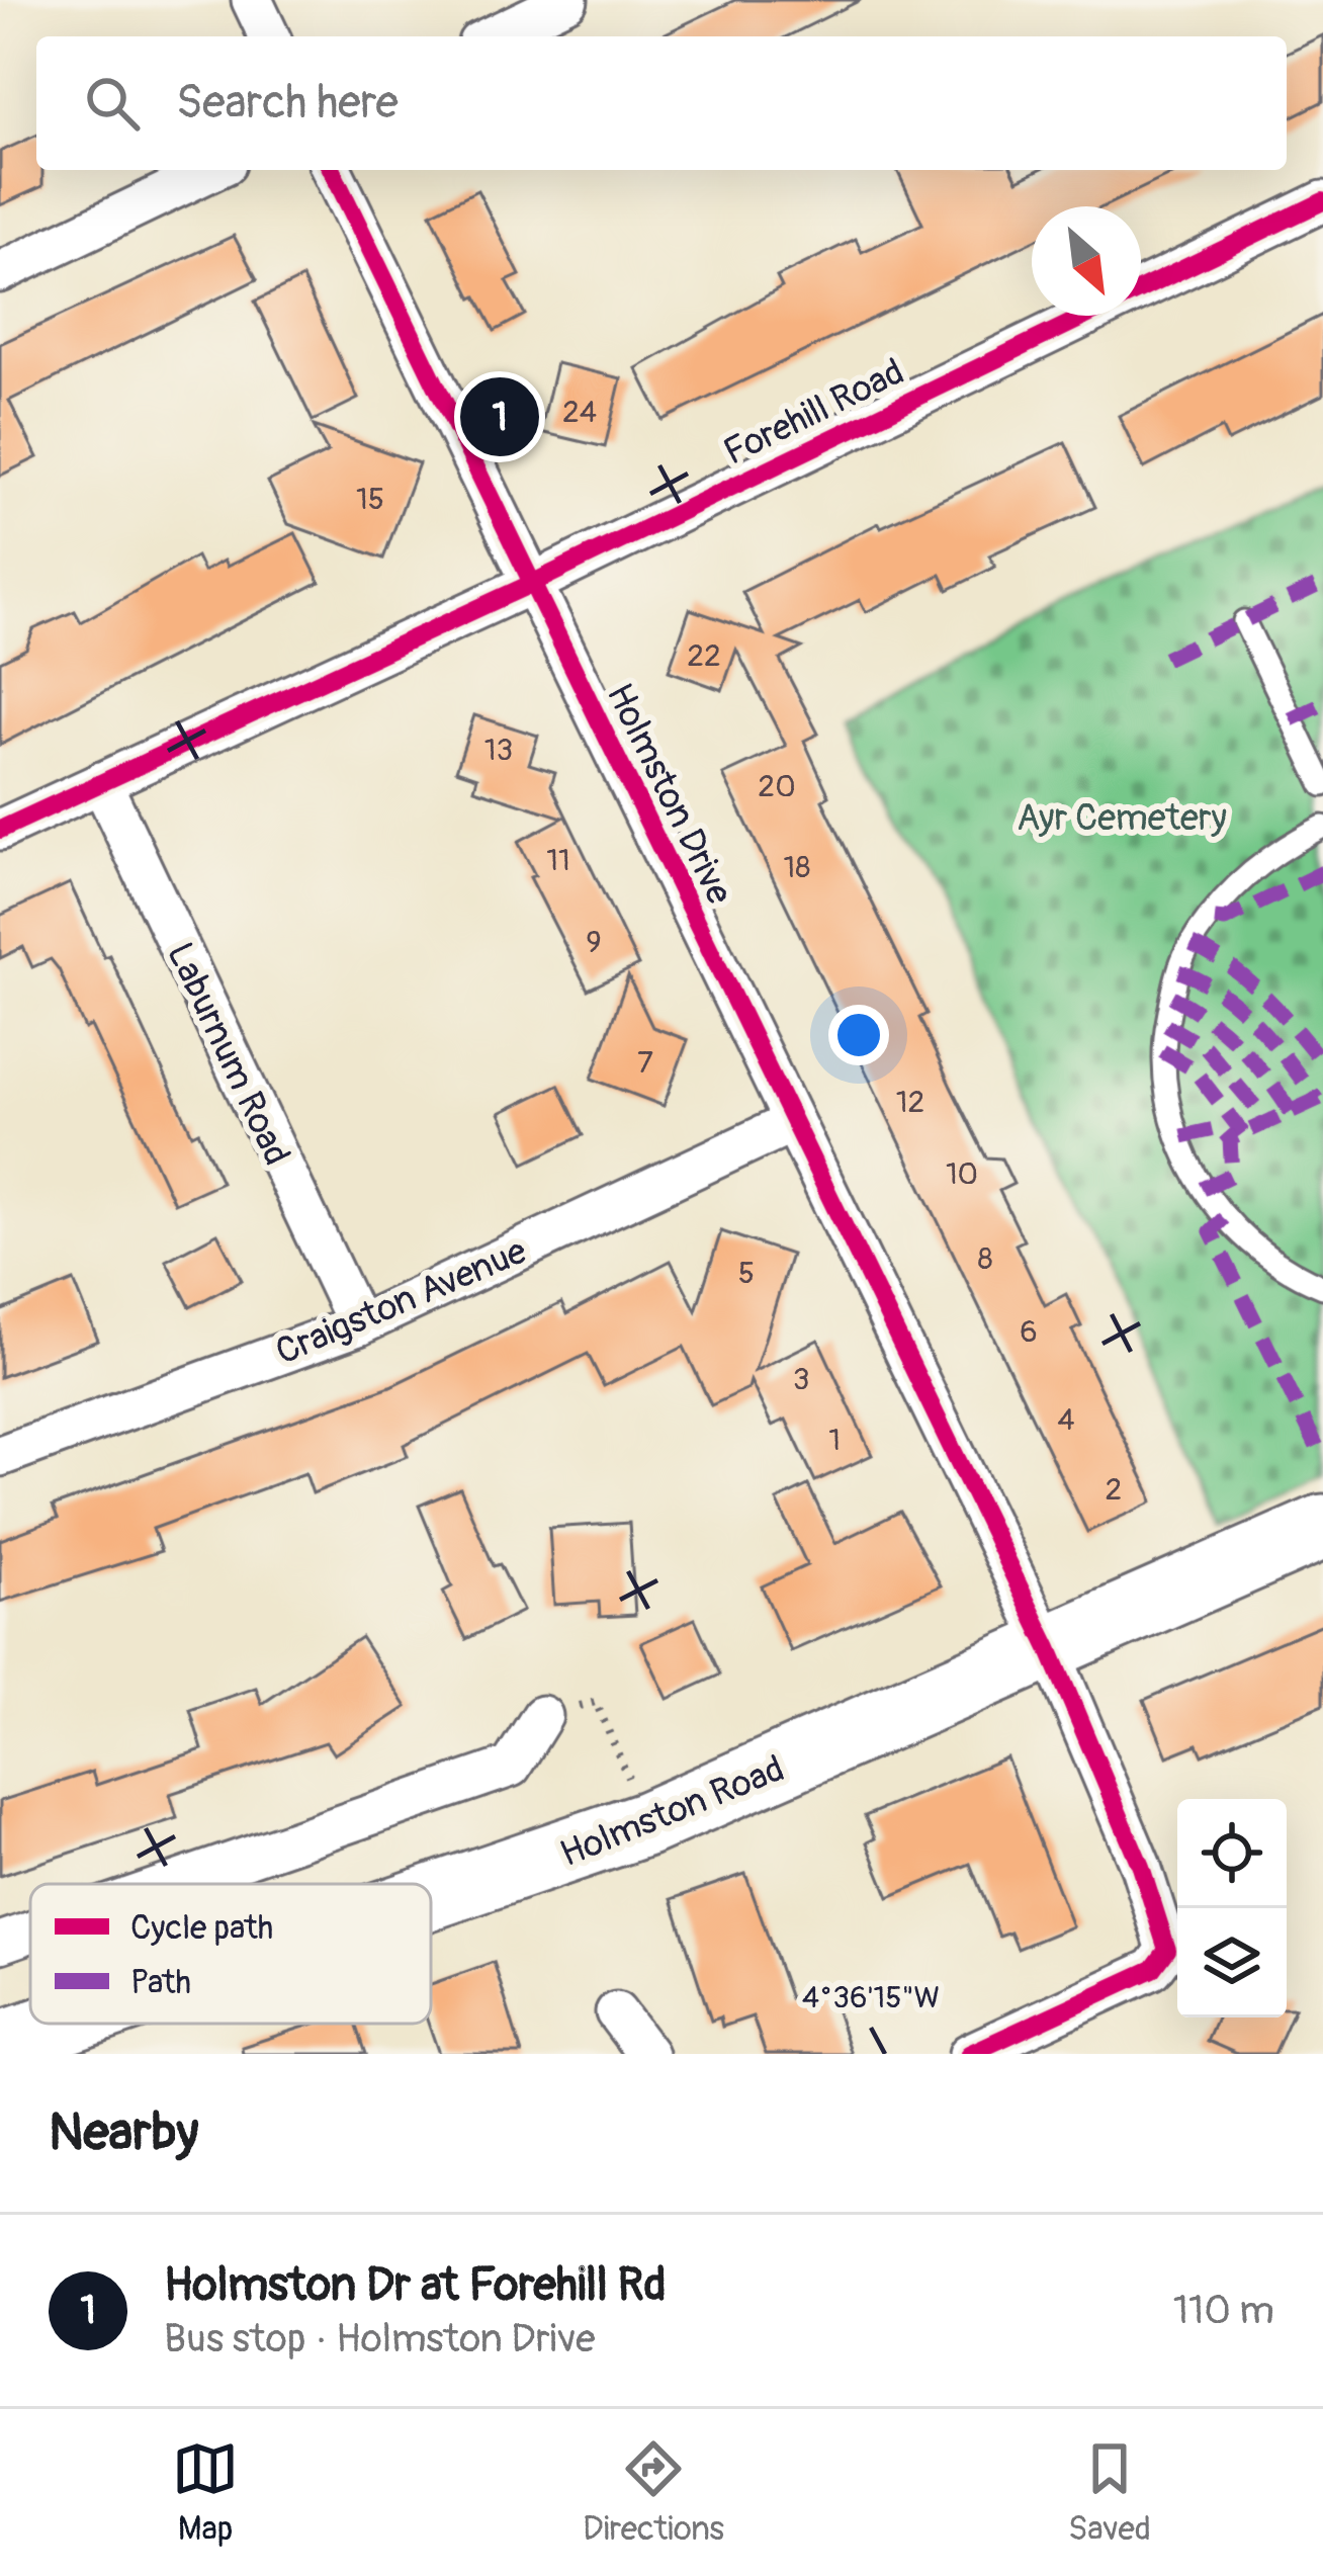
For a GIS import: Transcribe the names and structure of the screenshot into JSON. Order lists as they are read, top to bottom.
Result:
{
  "streets": {
    "main road": ["Holmston Road"],
    "street": [
      "Forehill Road",
      "Holmston Drive",
      "Laburnum Road",
      "Craigston Avenue"
    ]
  },
  "crossings": [
    ["Forehill Road", "Holmston Drive"],
    ["Forehill Road", "Laburnum Road"],
    ["Holmston Drive", "Craigston Avenue"],
    ["Holmston Drive", "Holmston Road"],
    ["Laburnum Road", "Craigston Avenue"]
  ],
  "parks": ["Ayr Cemetery"],
  "house_numbers": [
    "24",
    "15",
    "22",
    "13",
    "20",
    "11",
    "18",
    "9",
    "7",
    "12",
    "10",
    "8",
    "5",
    "6",
    "3",
    "4",
    "1",
    "2"
  ],
  "legend": ["Cycle path", "Path"],
  "north": "bottom right",
  "page": {
    "search": "Search here",
    "pins": "1",
    "heading": "Nearby",
    "list": [
      {
        "mark": "1",
        "name": "Holmston Dr at Forehill Rd",
        "note": "Bus stop · Holmston Drive",
        "value": "110 m"
      }
    ],
    "nav": ["Map", "Directions", "Saved"]
  },
  "coordinates": ["4°36'15\"W"]
}
